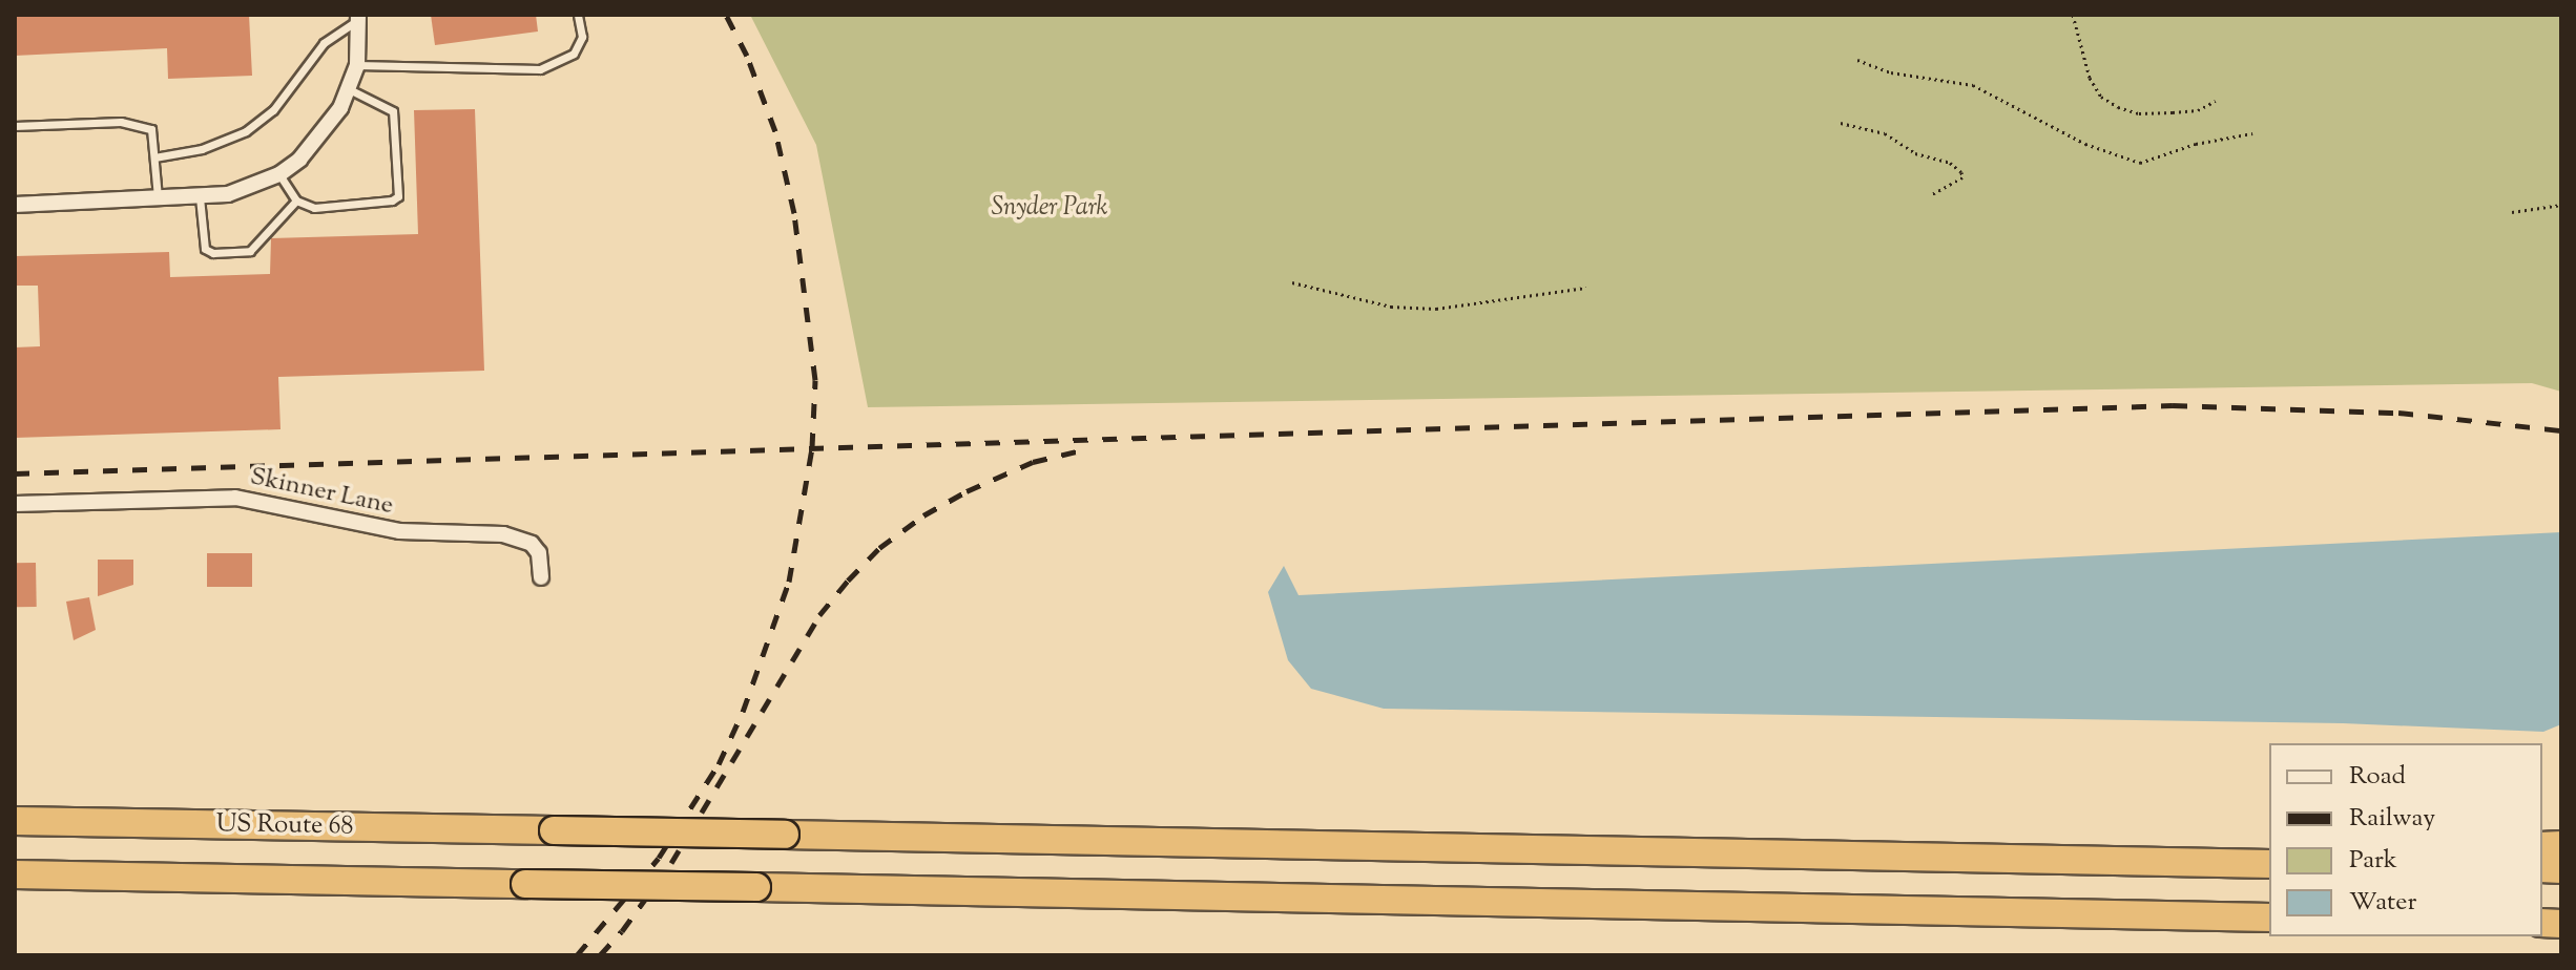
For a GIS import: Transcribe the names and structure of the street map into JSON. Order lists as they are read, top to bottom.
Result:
{
  "streets": {
    "highway": ["US Route 68"],
    "street": ["Skinner Lane"]
  },
  "parks": ["Snyder Park"],
  "legend": [
    "Road",
    "Railway",
    "Park",
    "Water"
  ]
}
